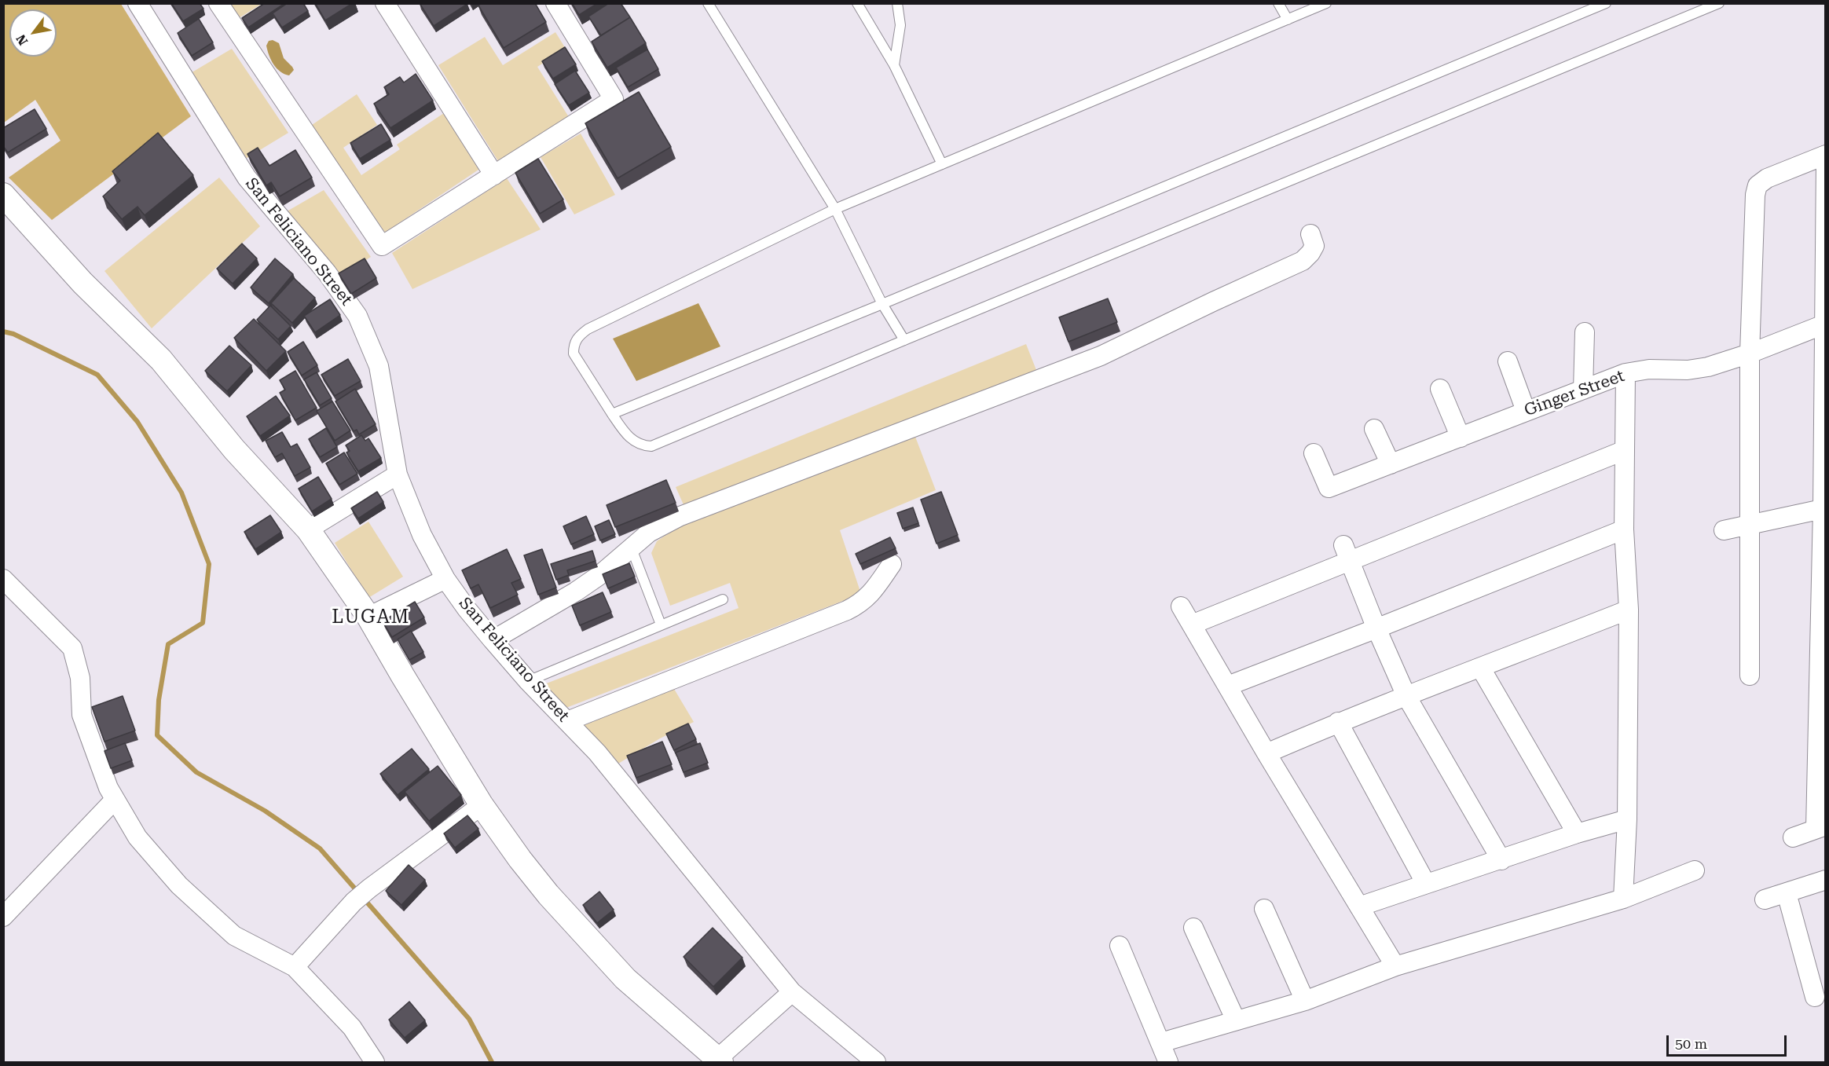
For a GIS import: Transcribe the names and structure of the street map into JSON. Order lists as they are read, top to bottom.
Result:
{
  "streets": {
    "street": ["San Feliciano Street", "Ginger Street"]
  },
  "districts": ["LUGAM"],
  "scale_bar": "50 m",
  "north": "bottom left"
}
